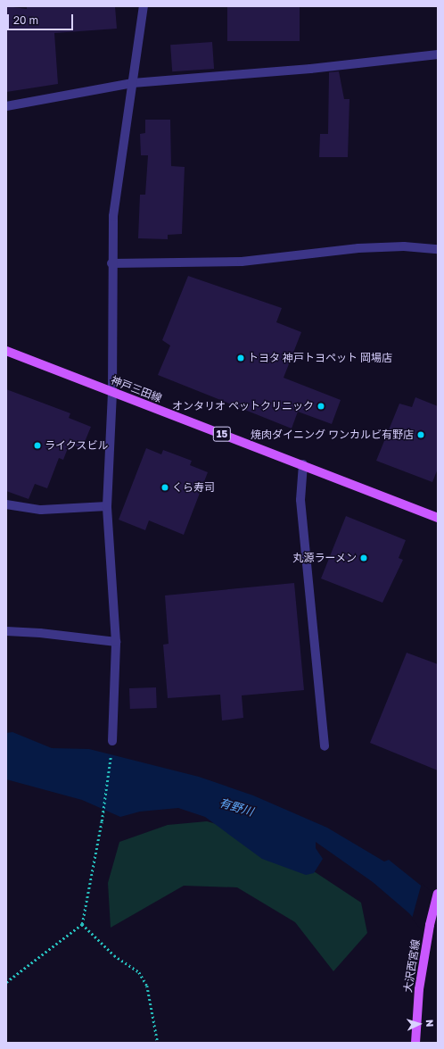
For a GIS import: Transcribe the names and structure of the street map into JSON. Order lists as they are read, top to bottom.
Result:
{
  "streets": {
    "main road": ["神戸三田線", "15", "大沢西宮線"]
  },
  "water": ["有野川"],
  "places": [
    "トヨタ 神戸トヨペット 岡場店",
    "オンタリオ ペットクリニック",
    "焼肉ダイニング ワンカルビ有野店",
    "ライクスビル",
    "くら寿司",
    "丸源ラーメン"
  ],
  "scale_bar": "20 m",
  "north": "right"
}
